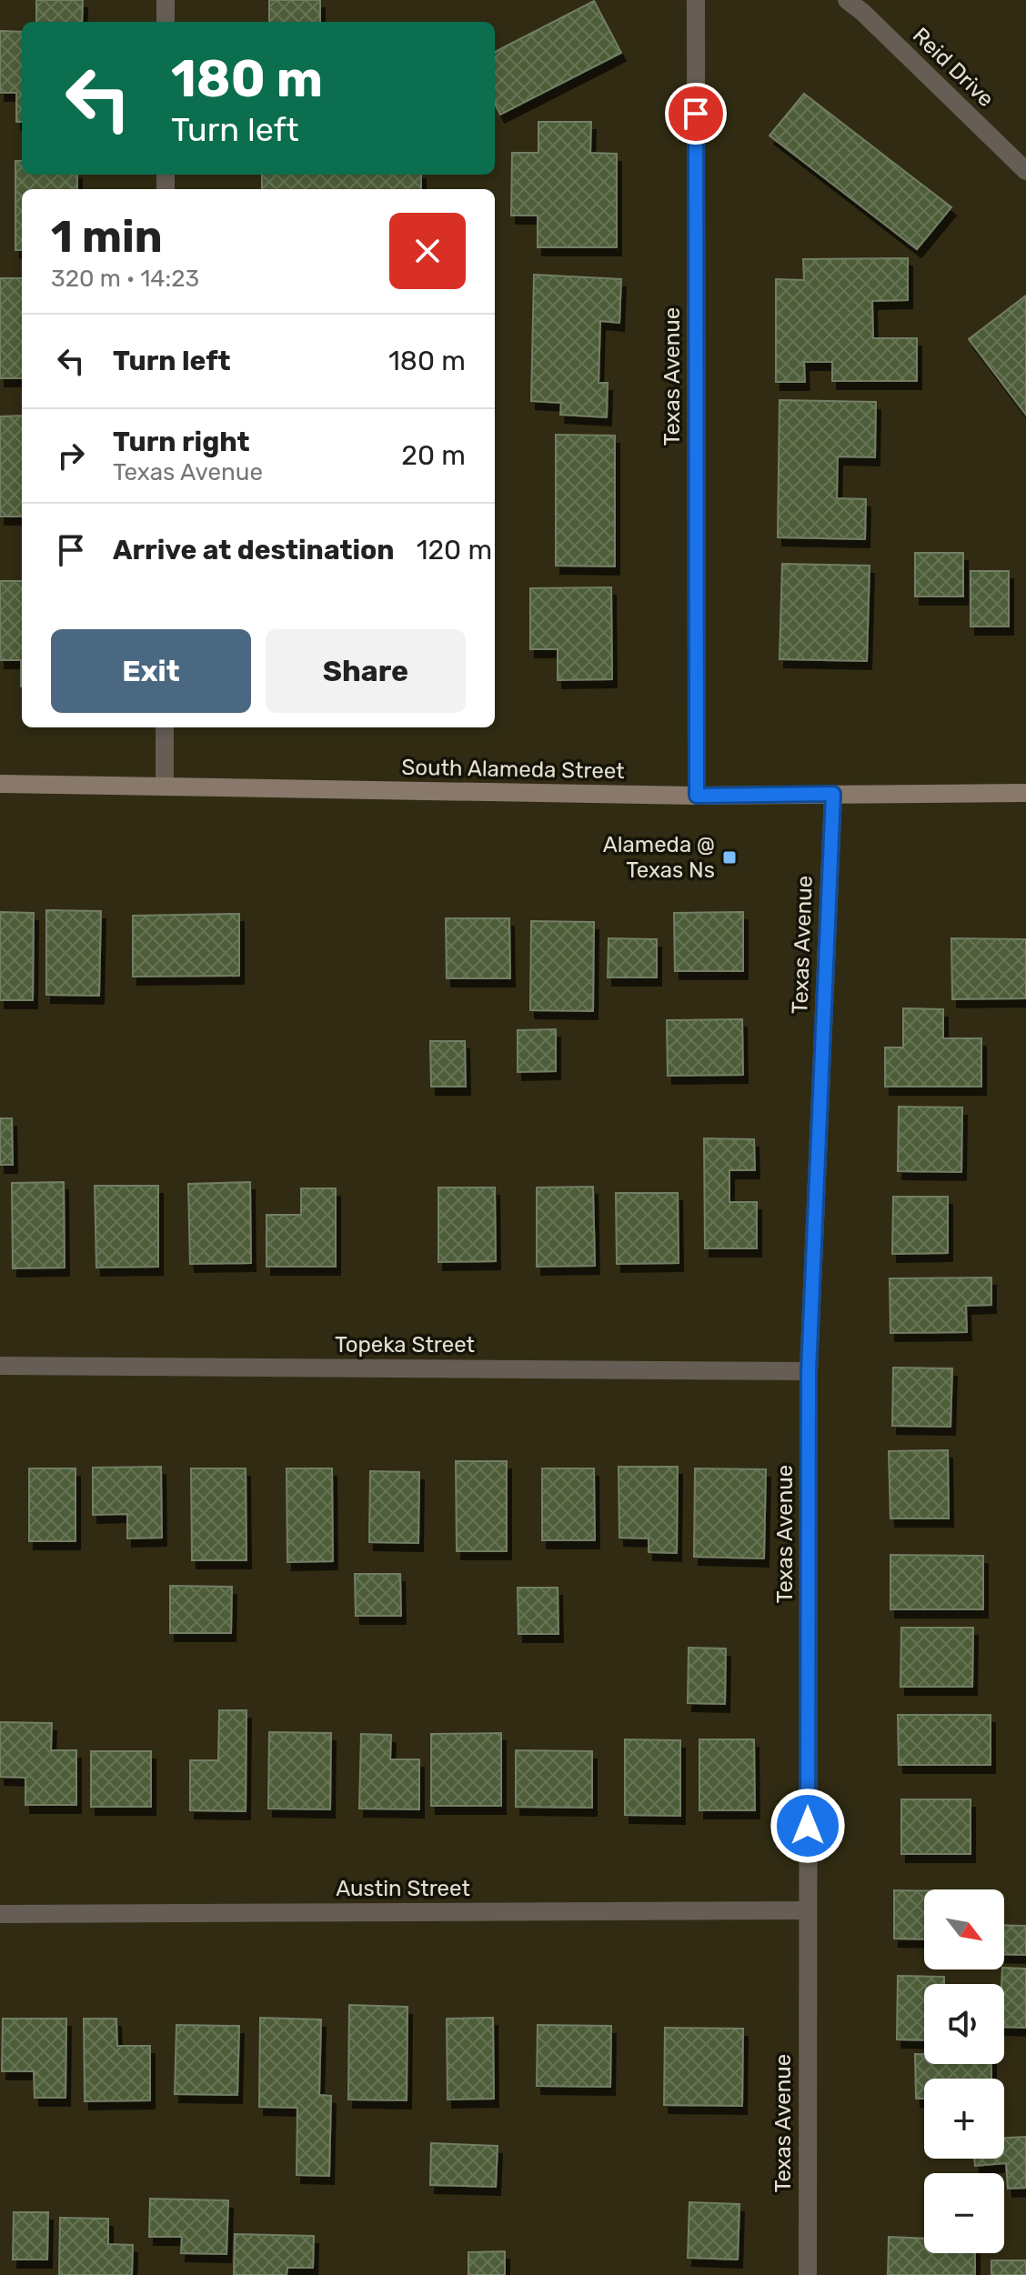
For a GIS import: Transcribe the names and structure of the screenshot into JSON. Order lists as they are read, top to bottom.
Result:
{
  "streets": {
    "main road": ["South Alameda Street"],
    "street": [
      "Reid Drive",
      "Texas Avenue",
      "Topeka Street",
      "Austin Street"
    ]
  },
  "crossings": [
    ["Texas Avenue", "South Alameda Street"],
    ["Texas Avenue", "Topeka Street"],
    ["Texas Avenue", "Austin Street"]
  ],
  "places": {
    "transit": ["Alameda @ Texas Ns"]
  },
  "north": "bottom right",
  "page": {
    "turn": ["180 m", "Turn left"],
    "heading": ["1 min", "320 m · 14:23"],
    "list": [
      {
        "name": "Turn left",
        "value": "180 m"
      },
      {
        "name": "Turn right",
        "note": "Texas Avenue",
        "value": "20 m"
      },
      {
        "name": "Arrive at destination",
        "value": "120 m"
      }
    ],
    "buttons": ["Exit", "Share"],
    "map_buttons": ["+", "−"]
  }
}
